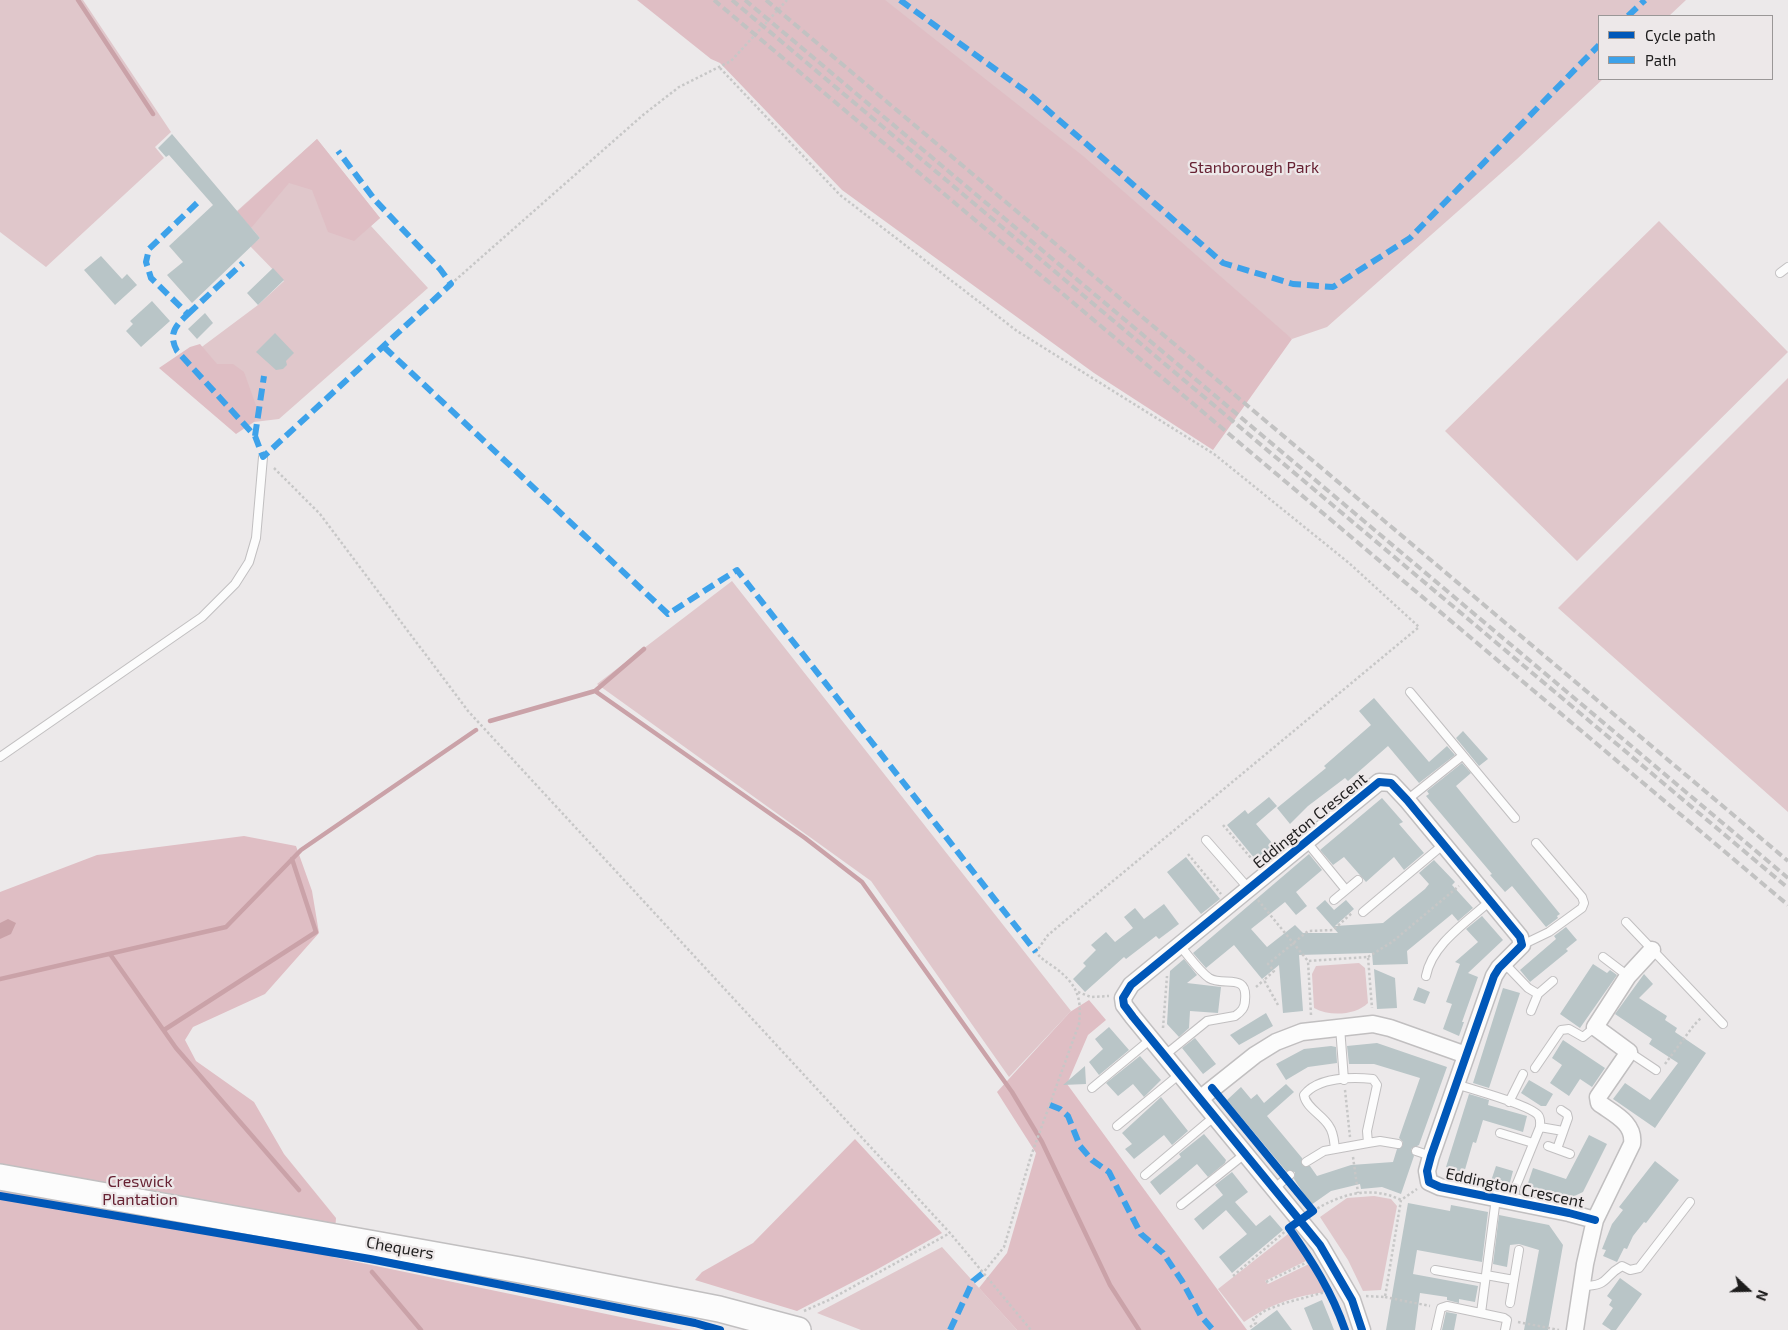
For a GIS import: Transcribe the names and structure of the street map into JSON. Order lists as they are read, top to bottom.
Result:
{
  "streets": {
    "main road": ["Chequers"],
    "street": ["Eddington Crescent"]
  },
  "parks": ["Stanborough Park", "Creswick Plantation"],
  "legend": ["Cycle path", "Path"],
  "north": "right"
}
